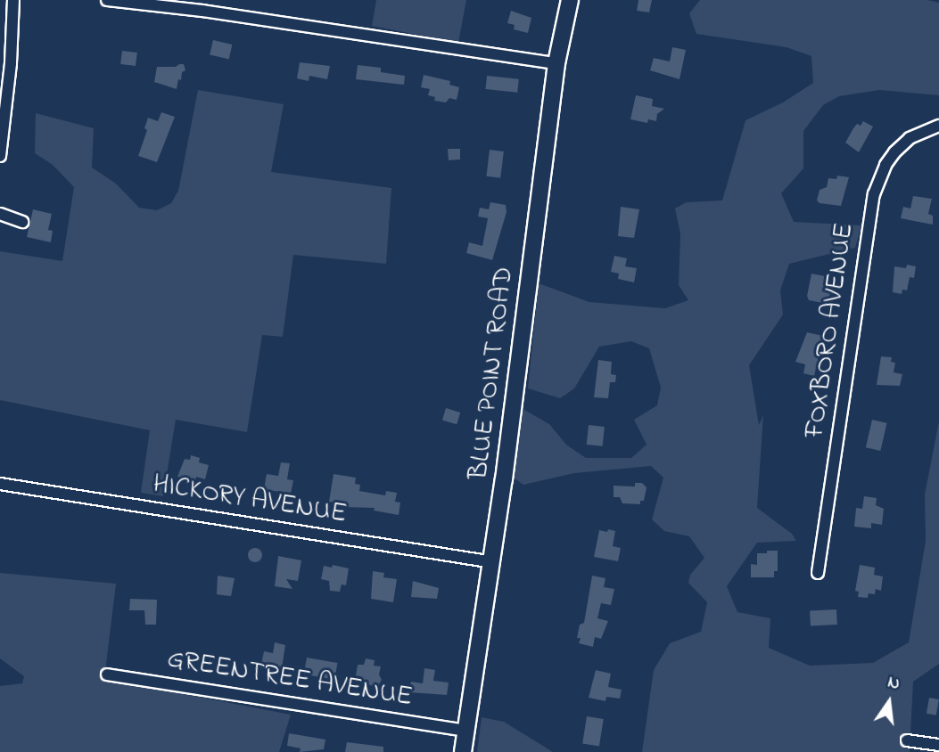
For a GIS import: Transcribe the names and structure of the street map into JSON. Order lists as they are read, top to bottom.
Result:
{
  "streets": {
    "street": [
      "FOXBORO AVENUE",
      "BLUE POINT ROAD",
      "HICKORY AVENUE",
      "GREENTREE AVENUE"
    ]
  },
  "crossings": [
    ["BLUE POINT ROAD", "HICKORY AVENUE"],
    ["BLUE POINT ROAD", "GREENTREE AVENUE"]
  ],
  "north": "top"
}
